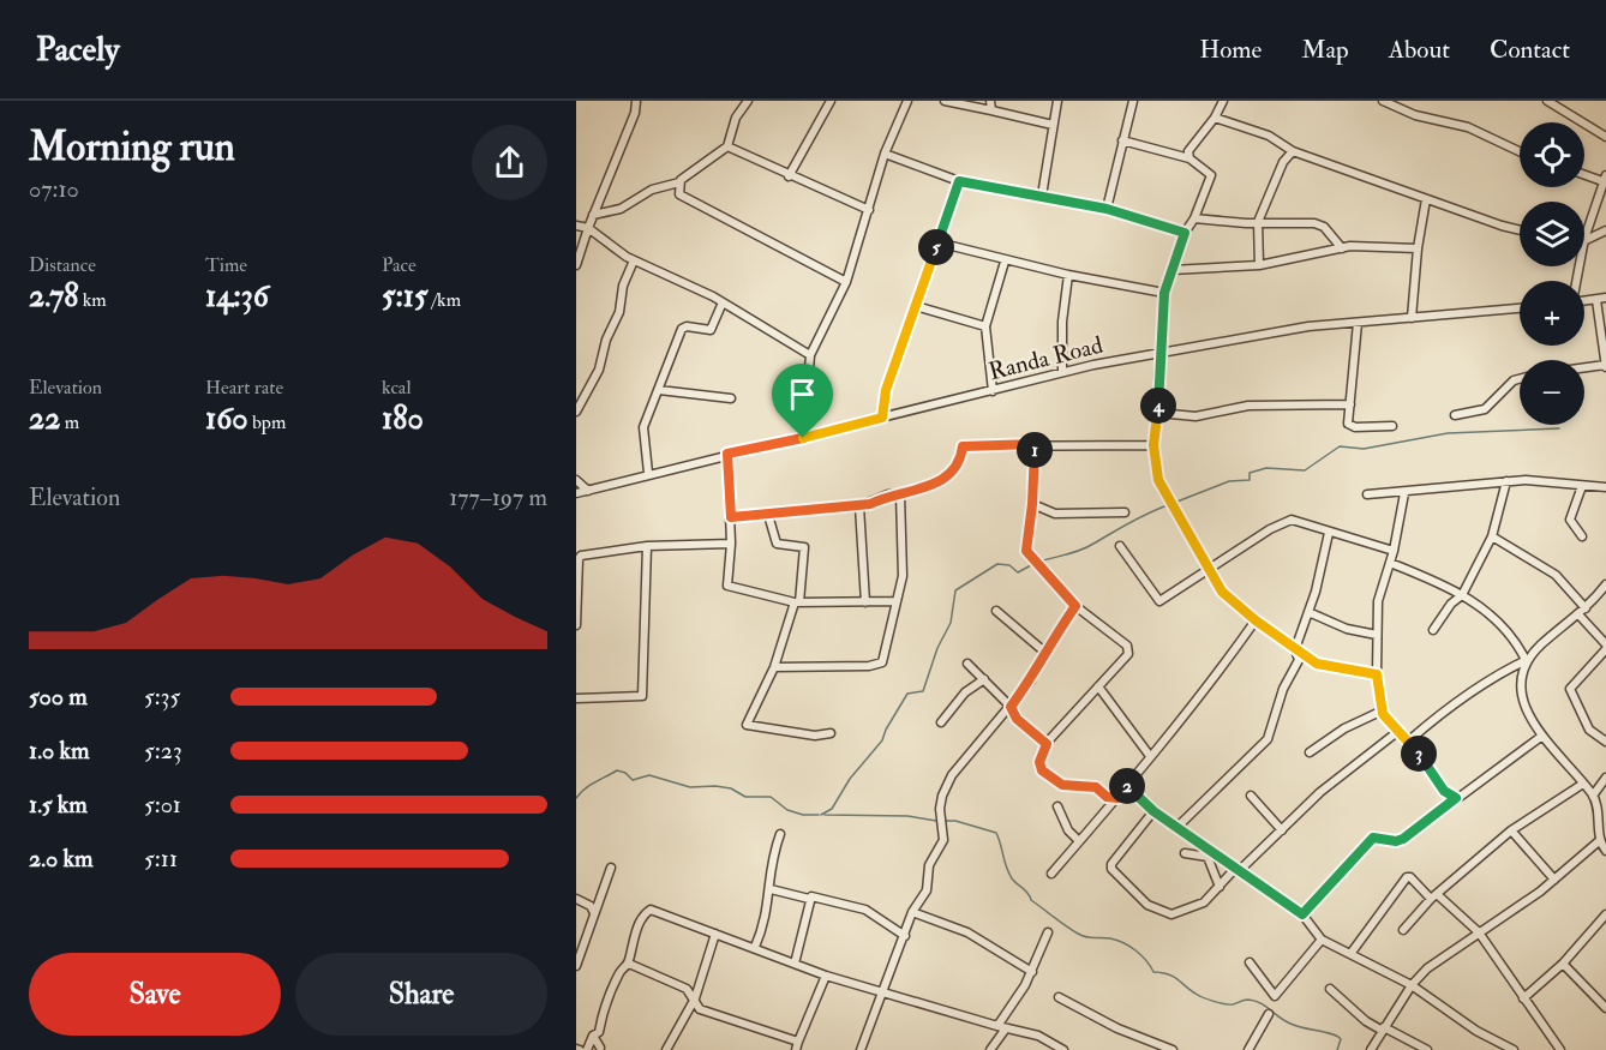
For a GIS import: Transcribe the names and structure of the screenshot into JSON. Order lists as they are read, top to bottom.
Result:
{
  "streets": {
    "street": ["Randa Road"]
  },
  "page": {
    "header": "Pacely",
    "nav": [
      "Home",
      "Map",
      "About",
      "Contact"
    ],
    "heading": ["Morning run", "07:10"],
    "map_buttons": ["+", "−"],
    "stats": [
      ["Distance", "2.78 km"],
      ["Time", "14:36"],
      ["Pace", "5:15 /km"],
      ["Elevation", "22 m"],
      ["Heart rate", "160 bpm"],
      ["kcal", "180"]
    ],
    "pins": [
      "5",
      "4",
      "1",
      "3",
      "2"
    ],
    "chart": ["Elevation", "177–197 m"],
    "list": [
      {
        "name": "500 m",
        "note": "5:35"
      },
      {
        "name": "1.0 km",
        "note": "5:23"
      },
      {
        "name": "1.5 km",
        "note": "5:01"
      },
      {
        "name": "2.0 km",
        "note": "5:11"
      }
    ],
    "buttons": ["Save", "Share"]
  }
}
